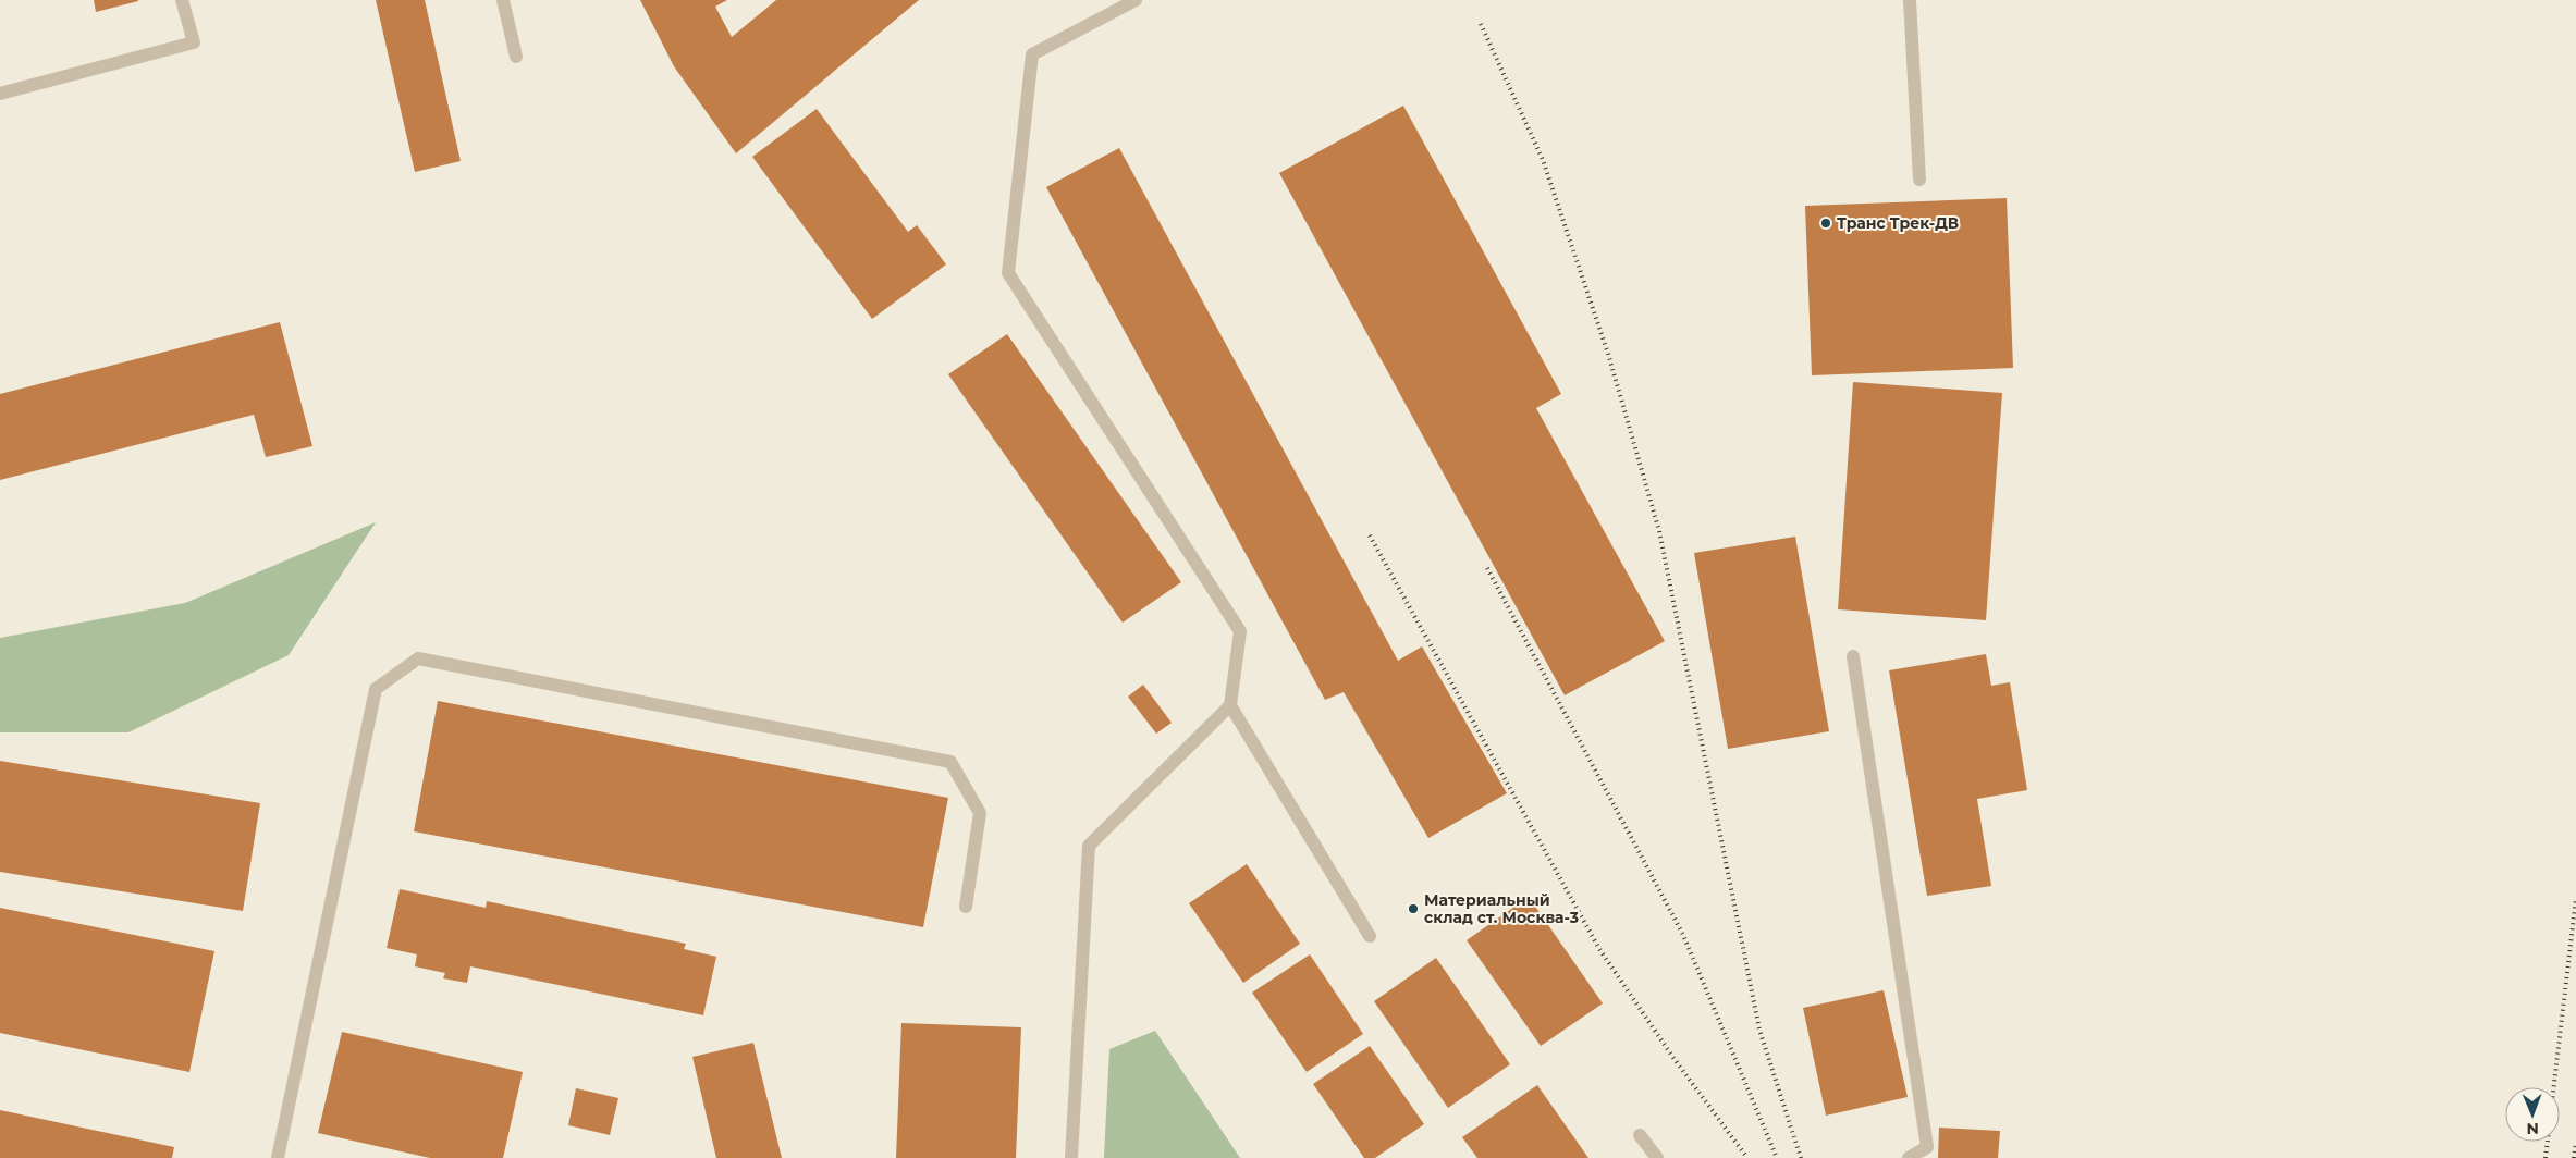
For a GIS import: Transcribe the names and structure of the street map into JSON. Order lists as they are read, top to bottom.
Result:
{
  "places": ["Транс Трек-ДВ", "Материальный склад ст. Москва-3"],
  "north": "bottom"
}
